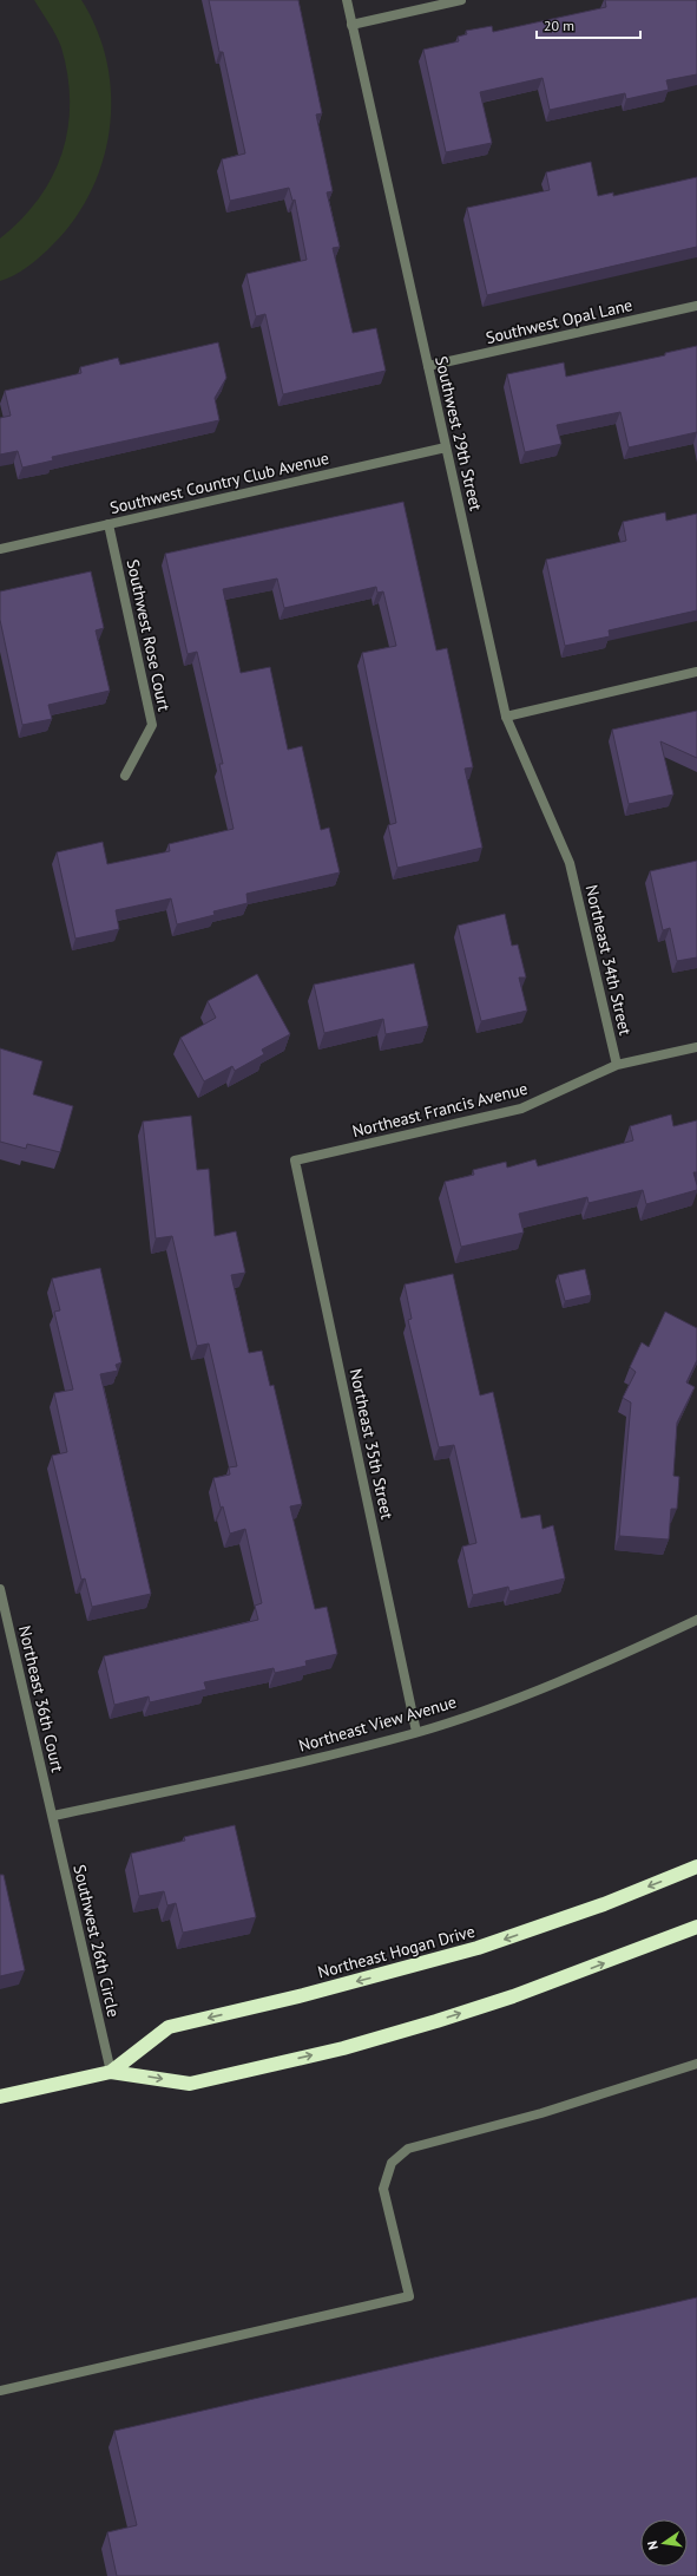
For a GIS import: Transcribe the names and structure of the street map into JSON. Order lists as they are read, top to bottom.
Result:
{
  "streets": {
    "highway": ["Northeast Hogan Drive"],
    "street": [
      "Southwest Opal Lane",
      "Southwest 29th Street",
      "Southwest Country Club Avenue",
      "Southwest Rose Court",
      "Northeast 34th Street",
      "Northeast Francis Avenue",
      "Northeast 35th Street",
      "Northeast 36th Court",
      "Northeast View Avenue",
      "Southwest 26th Circle"
    ]
  },
  "crossings": [
    ["Southwest Opal Lane", "Southwest 29th Street"],
    ["Southwest 29th Street", "Southwest Country Club Avenue"],
    ["Southwest 29th Street", "Northeast 34th Street"],
    ["Southwest Country Club Avenue", "Southwest Rose Court"],
    ["Northeast 34th Street", "Northeast Francis Avenue"],
    ["Northeast Francis Avenue", "Northeast 35th Street"],
    ["Northeast 35th Street", "Northeast View Avenue"],
    ["Northeast 36th Court", "Northeast View Avenue"],
    ["Northeast 36th Court", "Southwest 26th Circle"],
    ["Northeast View Avenue", "Southwest 26th Circle"],
    ["Southwest 26th Circle", "Northeast Hogan Drive"]
  ],
  "scale_bar": "20 m",
  "north": "left"
}
